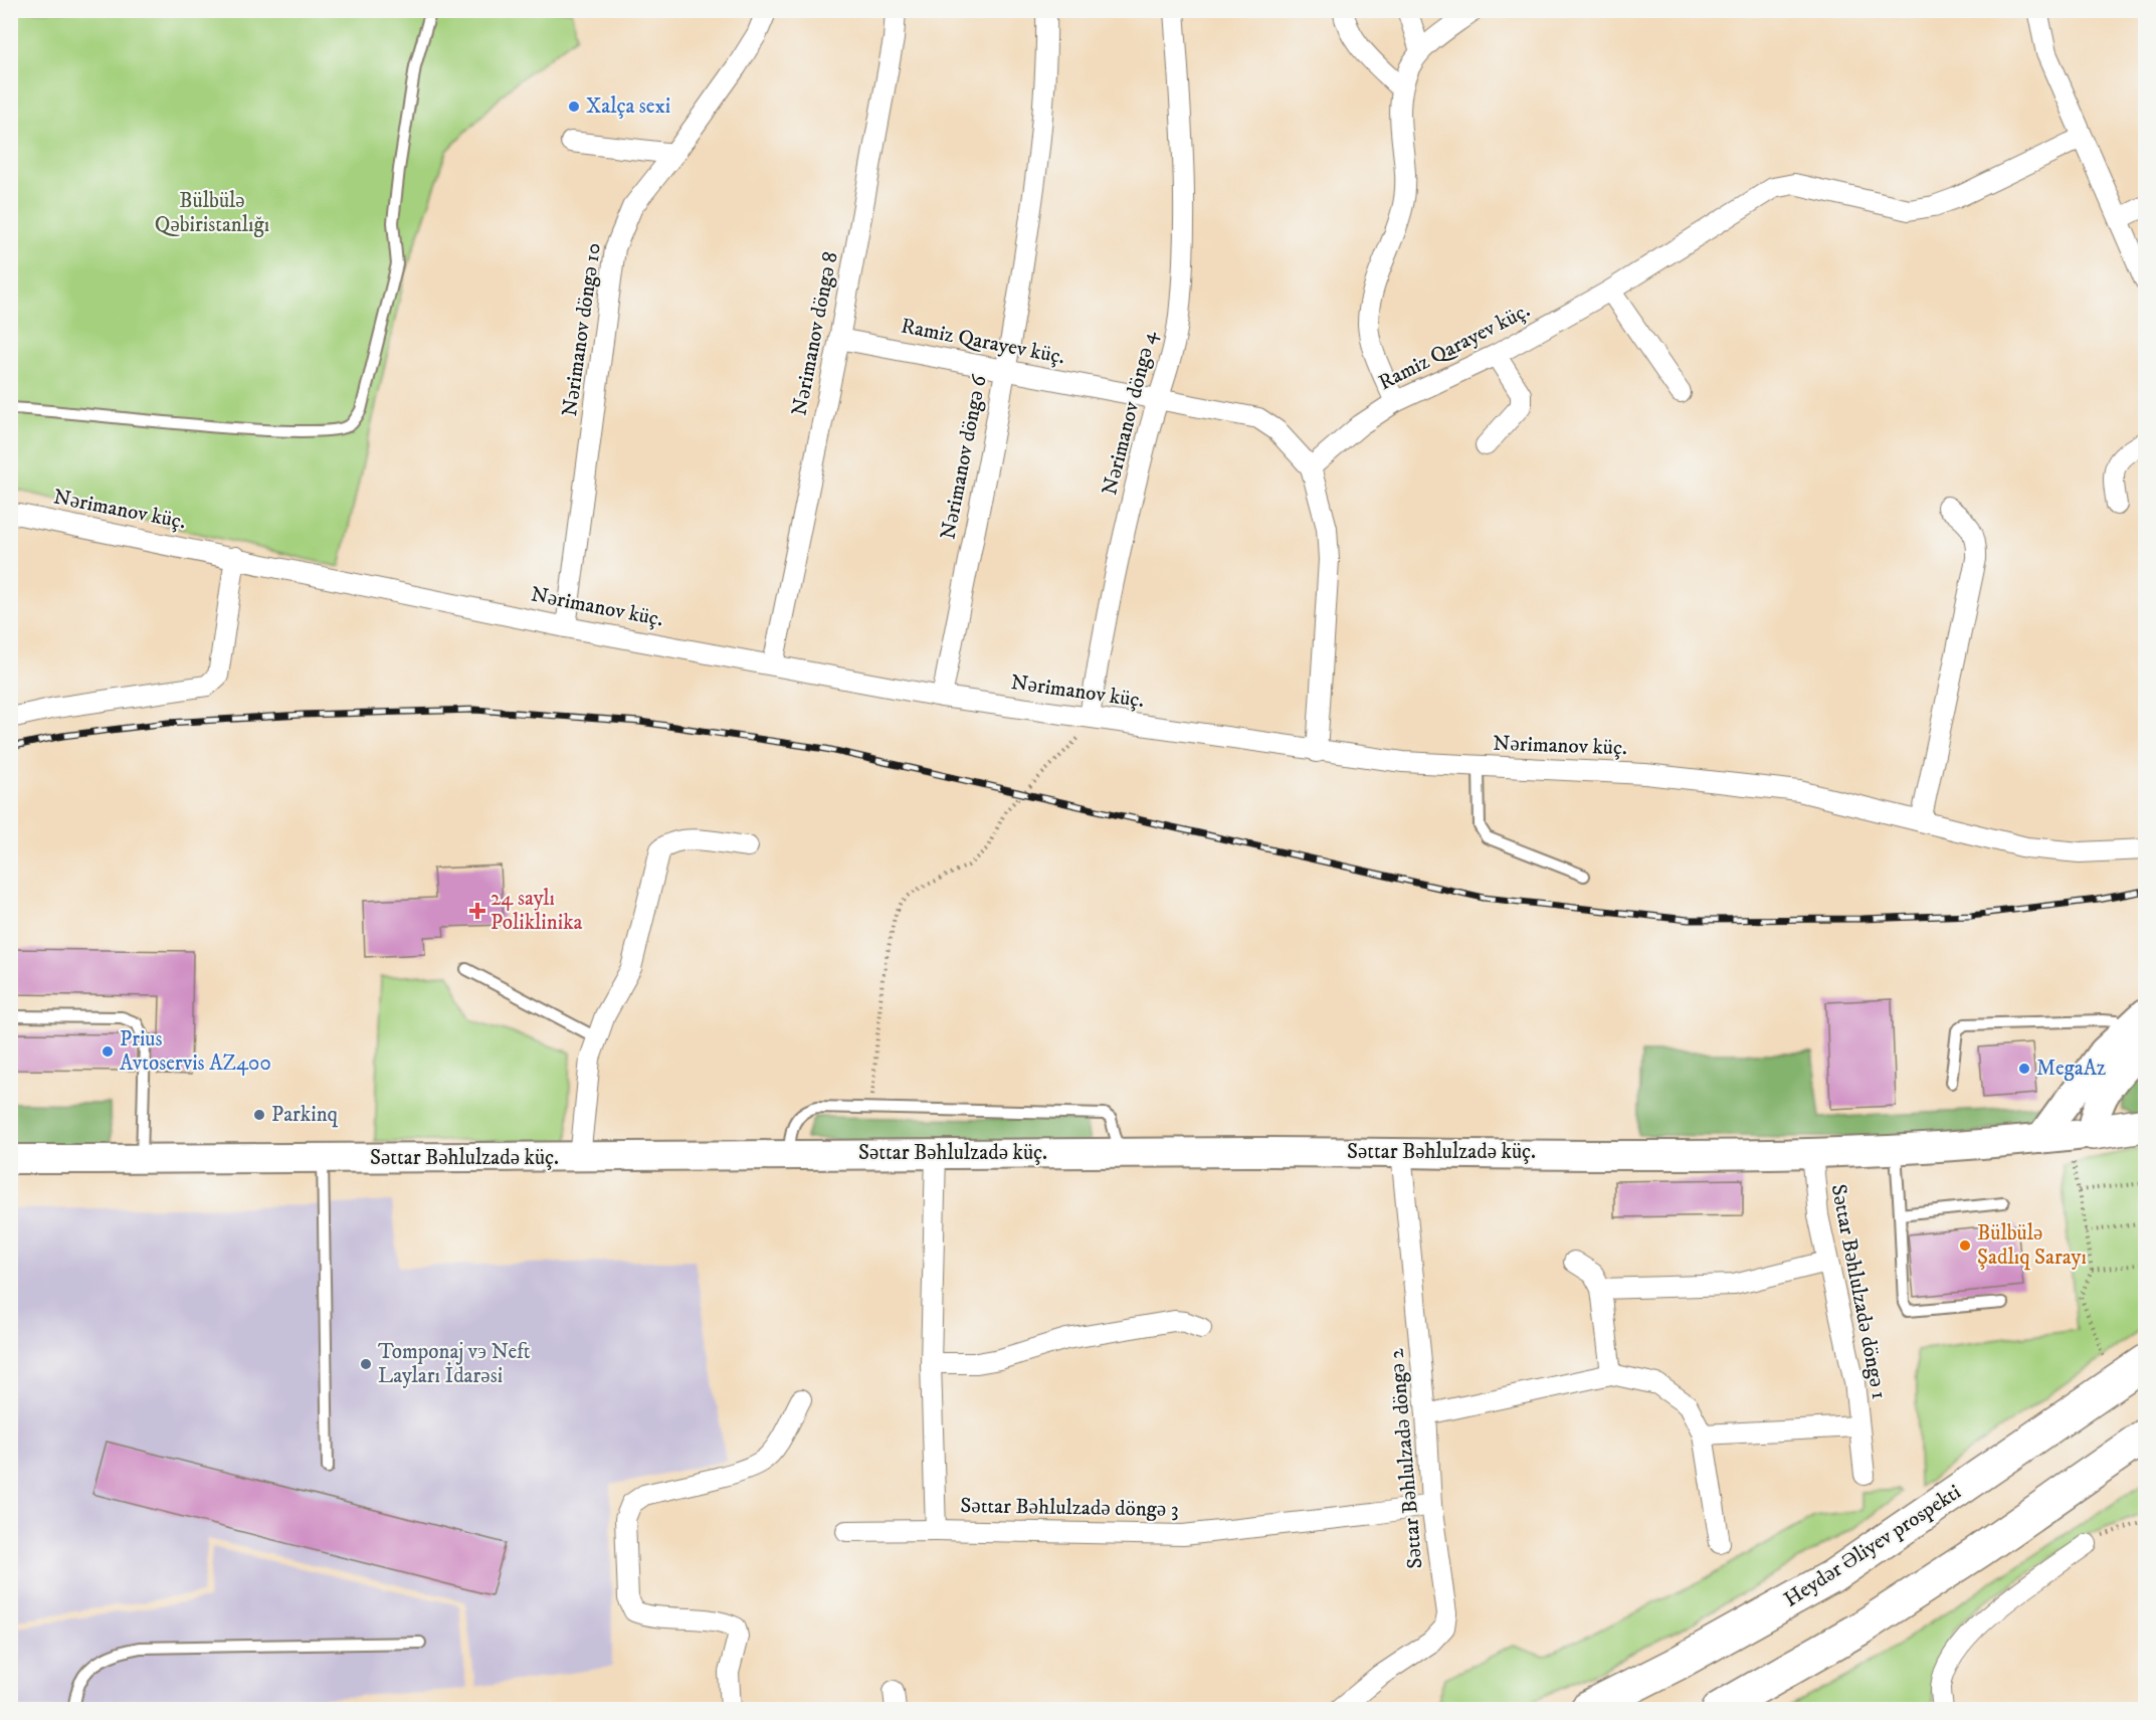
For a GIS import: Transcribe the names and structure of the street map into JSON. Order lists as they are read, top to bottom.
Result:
{
  "streets": {
    "highway": ["Heydər Əliyev prospekti"],
    "main road": ["Səttar Bəhlulzadə küç."],
    "street": [
      "Nərimanov döngə 10",
      "Nərimanov döngə 8",
      "Ramiz Qarayev küç.",
      "Nərimanov döngə 4",
      "Nərimanov döngə 6",
      "Nərimanov küç.",
      "Səttar Bəhlulzadə döngə 1",
      "Səttar Bəhlulzadə döngə 2",
      "Səttar Bəhlulzadə döngə 3"
    ]
  },
  "crossings": [
    ["Nərimanov döngə 10", "Nərimanov küç."],
    ["Nərimanov döngə 8", "Ramiz Qarayev küç."],
    ["Nərimanov döngə 8", "Nərimanov küç."],
    ["Ramiz Qarayev küç.", "Nərimanov döngə 4"],
    ["Ramiz Qarayev küç.", "Nərimanov döngə 6"],
    ["Nərimanov döngə 4", "Nərimanov küç."],
    ["Nərimanov döngə 6", "Nərimanov küç."],
    ["Səttar Bəhlulzadə küç.", "Səttar Bəhlulzadə döngə 1"],
    ["Səttar Bəhlulzadə küç.", "Səttar Bəhlulzadə döngə 2"],
    ["Səttar Bəhlulzadə küç.", "Səttar Bəhlulzadə döngə 3"],
    ["Səttar Bəhlulzadə döngə 2", "Səttar Bəhlulzadə döngə 3"]
  ],
  "parks": ["Bülbülə Qəbiristanlığı"],
  "places": {
    "other": [
      "Xalça sexi",
      "Prius Avtoservis AZ400",
      "MegaAz",
      "Parkinq",
      "Bülbülə Şadlıq Sarayı",
      "Tomponaj vэ Neft Layları İdarəsi"
    ],
    "health": ["24 saylı Poliklinika"]
  }
}
